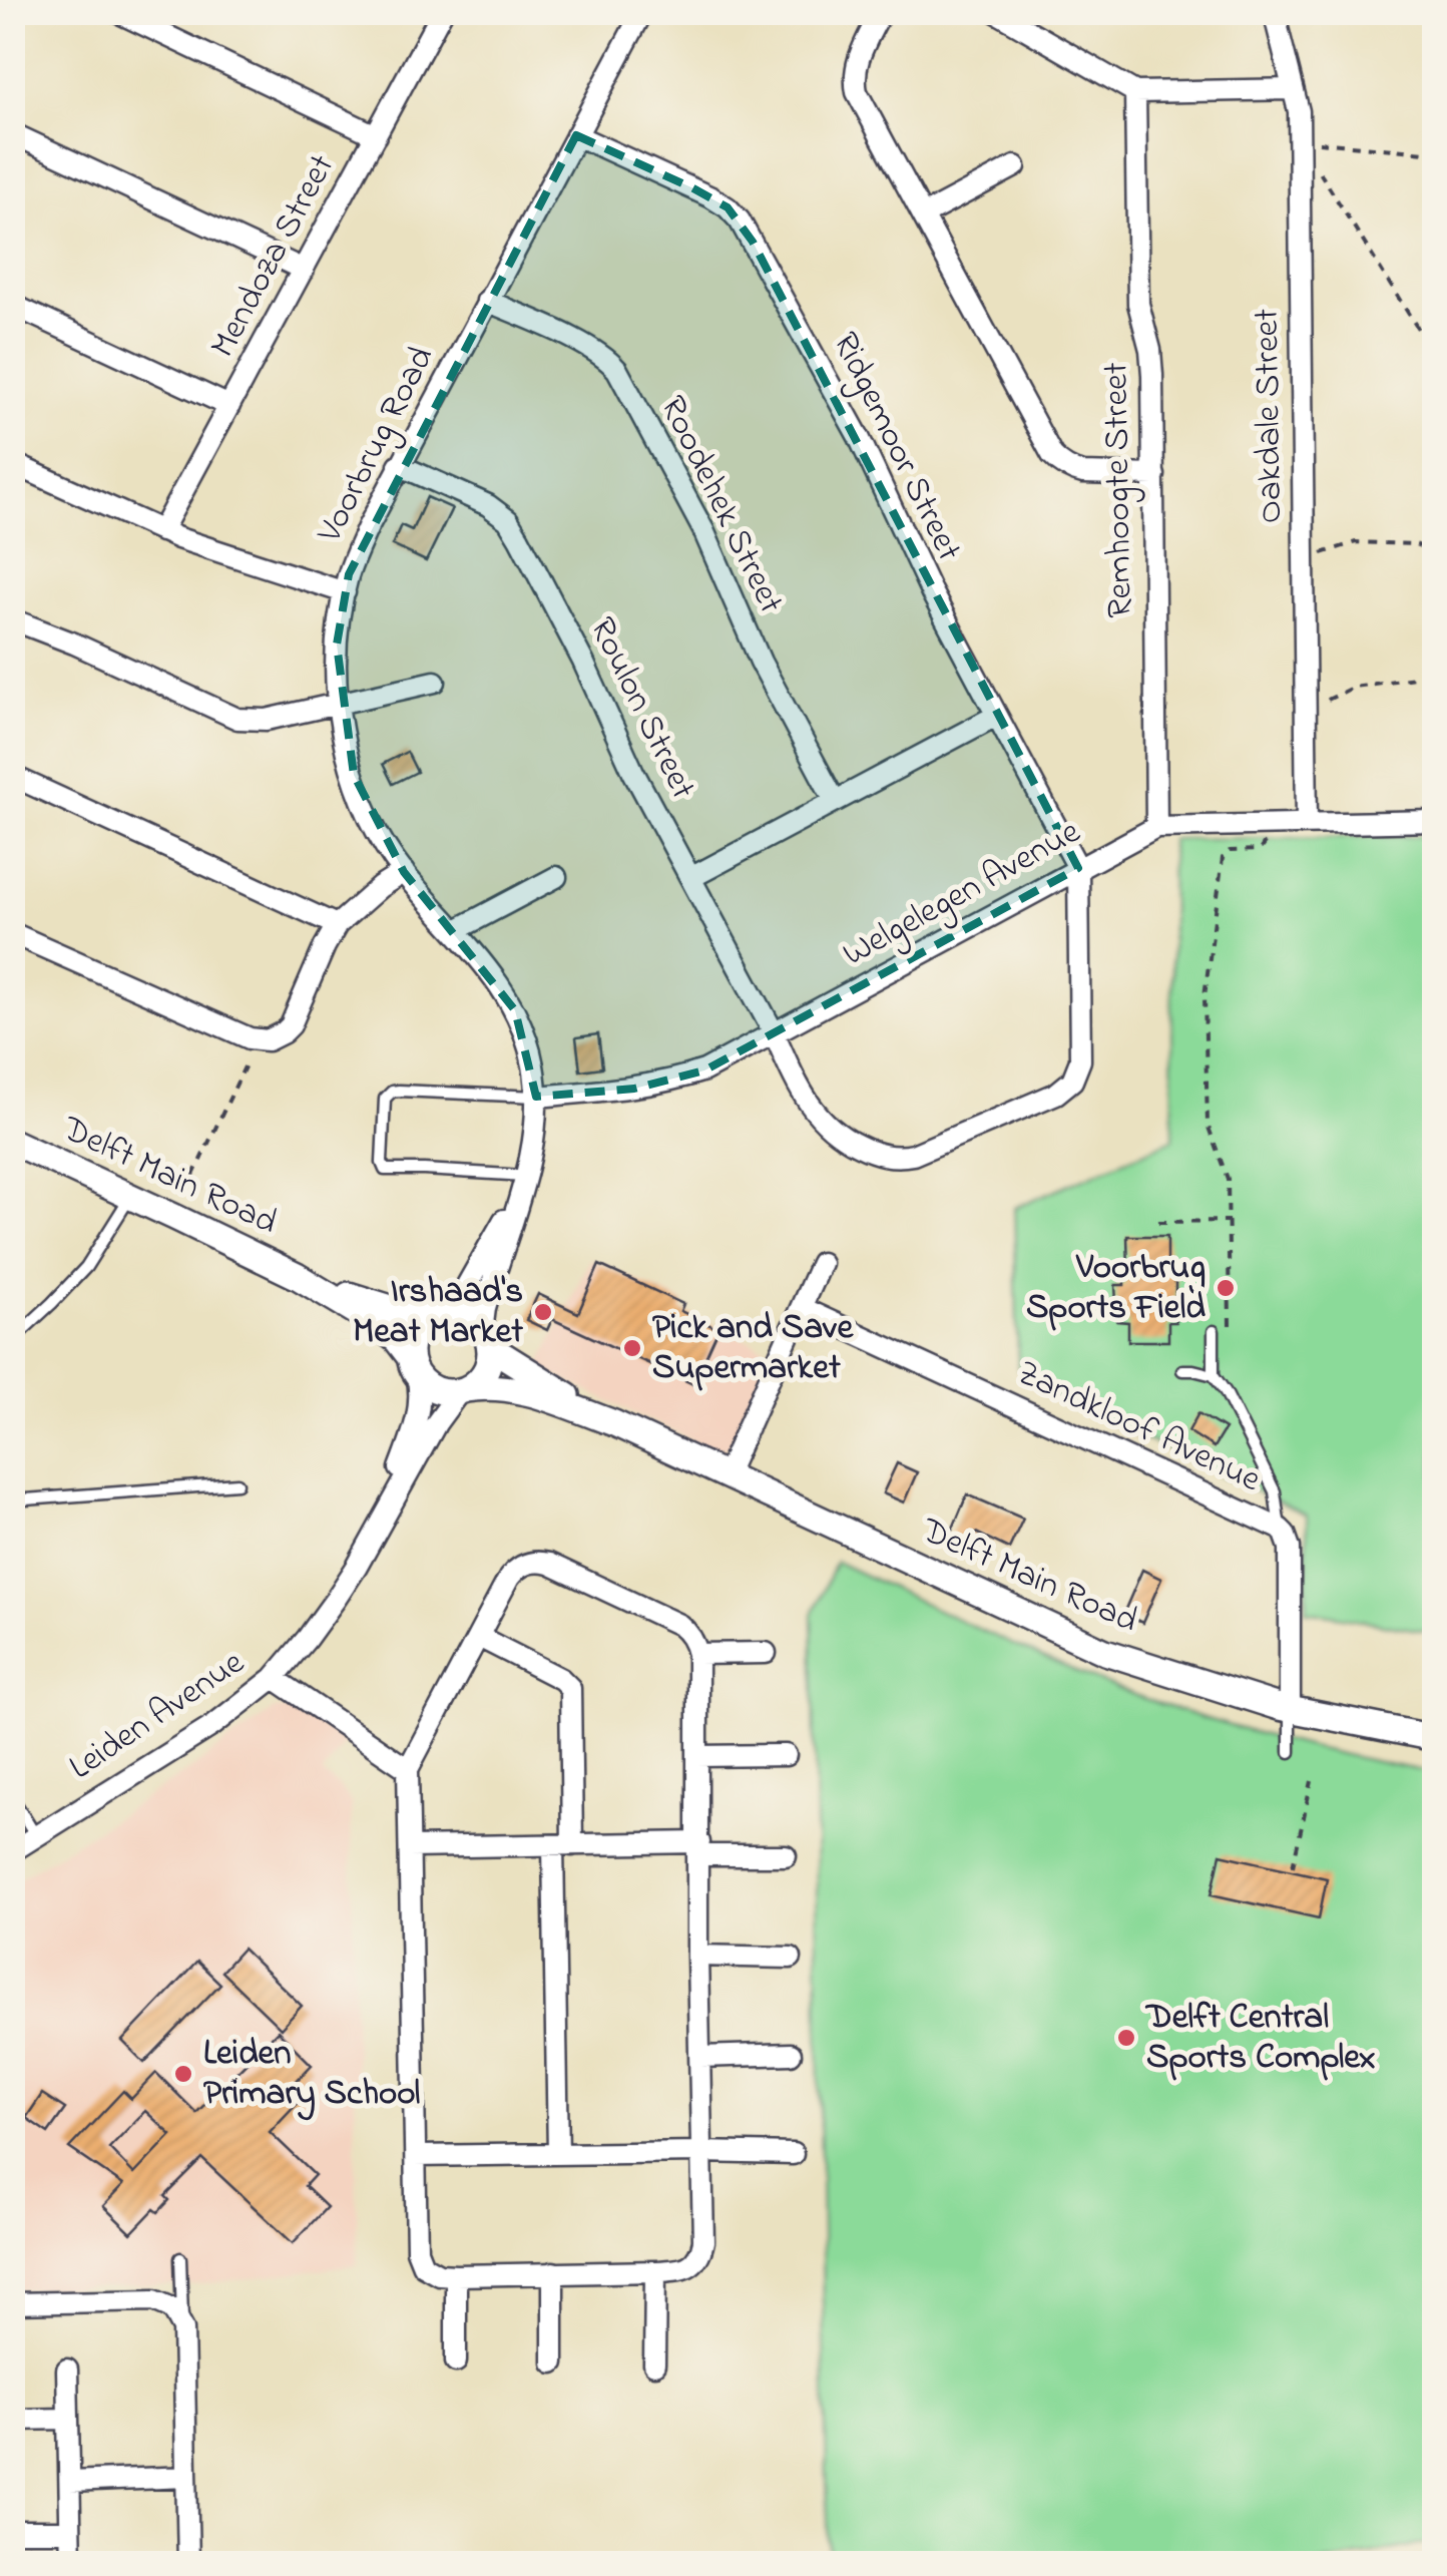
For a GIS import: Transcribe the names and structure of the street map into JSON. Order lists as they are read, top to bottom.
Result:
{
  "streets": {
    "street": [
      "Mendoza Street",
      "Oakdale Street",
      "Voorbrug Road",
      "Ridgemoor Street",
      "Remhoogte Street",
      "Roodehek Street",
      "Roulon Street",
      "Welgelegen Avenue",
      "Delft Main Road",
      "Zandkloof Avenue",
      "Leiden Avenue"
    ]
  },
  "crossings": [
    ["Oakdale Street", "Welgelegen Avenue"],
    ["Voorbrug Road", "Ridgemoor Street"],
    ["Voorbrug Road", "Roodehek Street"],
    ["Voorbrug Road", "Roulon Street"],
    ["Voorbrug Road", "Welgelegen Avenue"],
    ["Voorbrug Road", "Delft Main Road"],
    ["Voorbrug Road", "Leiden Avenue"],
    ["Ridgemoor Street", "Roulon Street"],
    ["Ridgemoor Street", "Welgelegen Avenue"],
    ["Remhoogte Street", "Welgelegen Avenue"],
    ["Roulon Street", "Welgelegen Avenue"],
    ["Delft Main Road", "Zandkloof Avenue"],
    ["Delft Main Road", "Leiden Avenue"]
  ],
  "places": [
    "Voorbrug Sports Field",
    "Irshaad's Meat Market",
    "Pick and Save Supermarket",
    "Delft Central Sports Complex",
    "Leiden Primary School"
  ]
}
